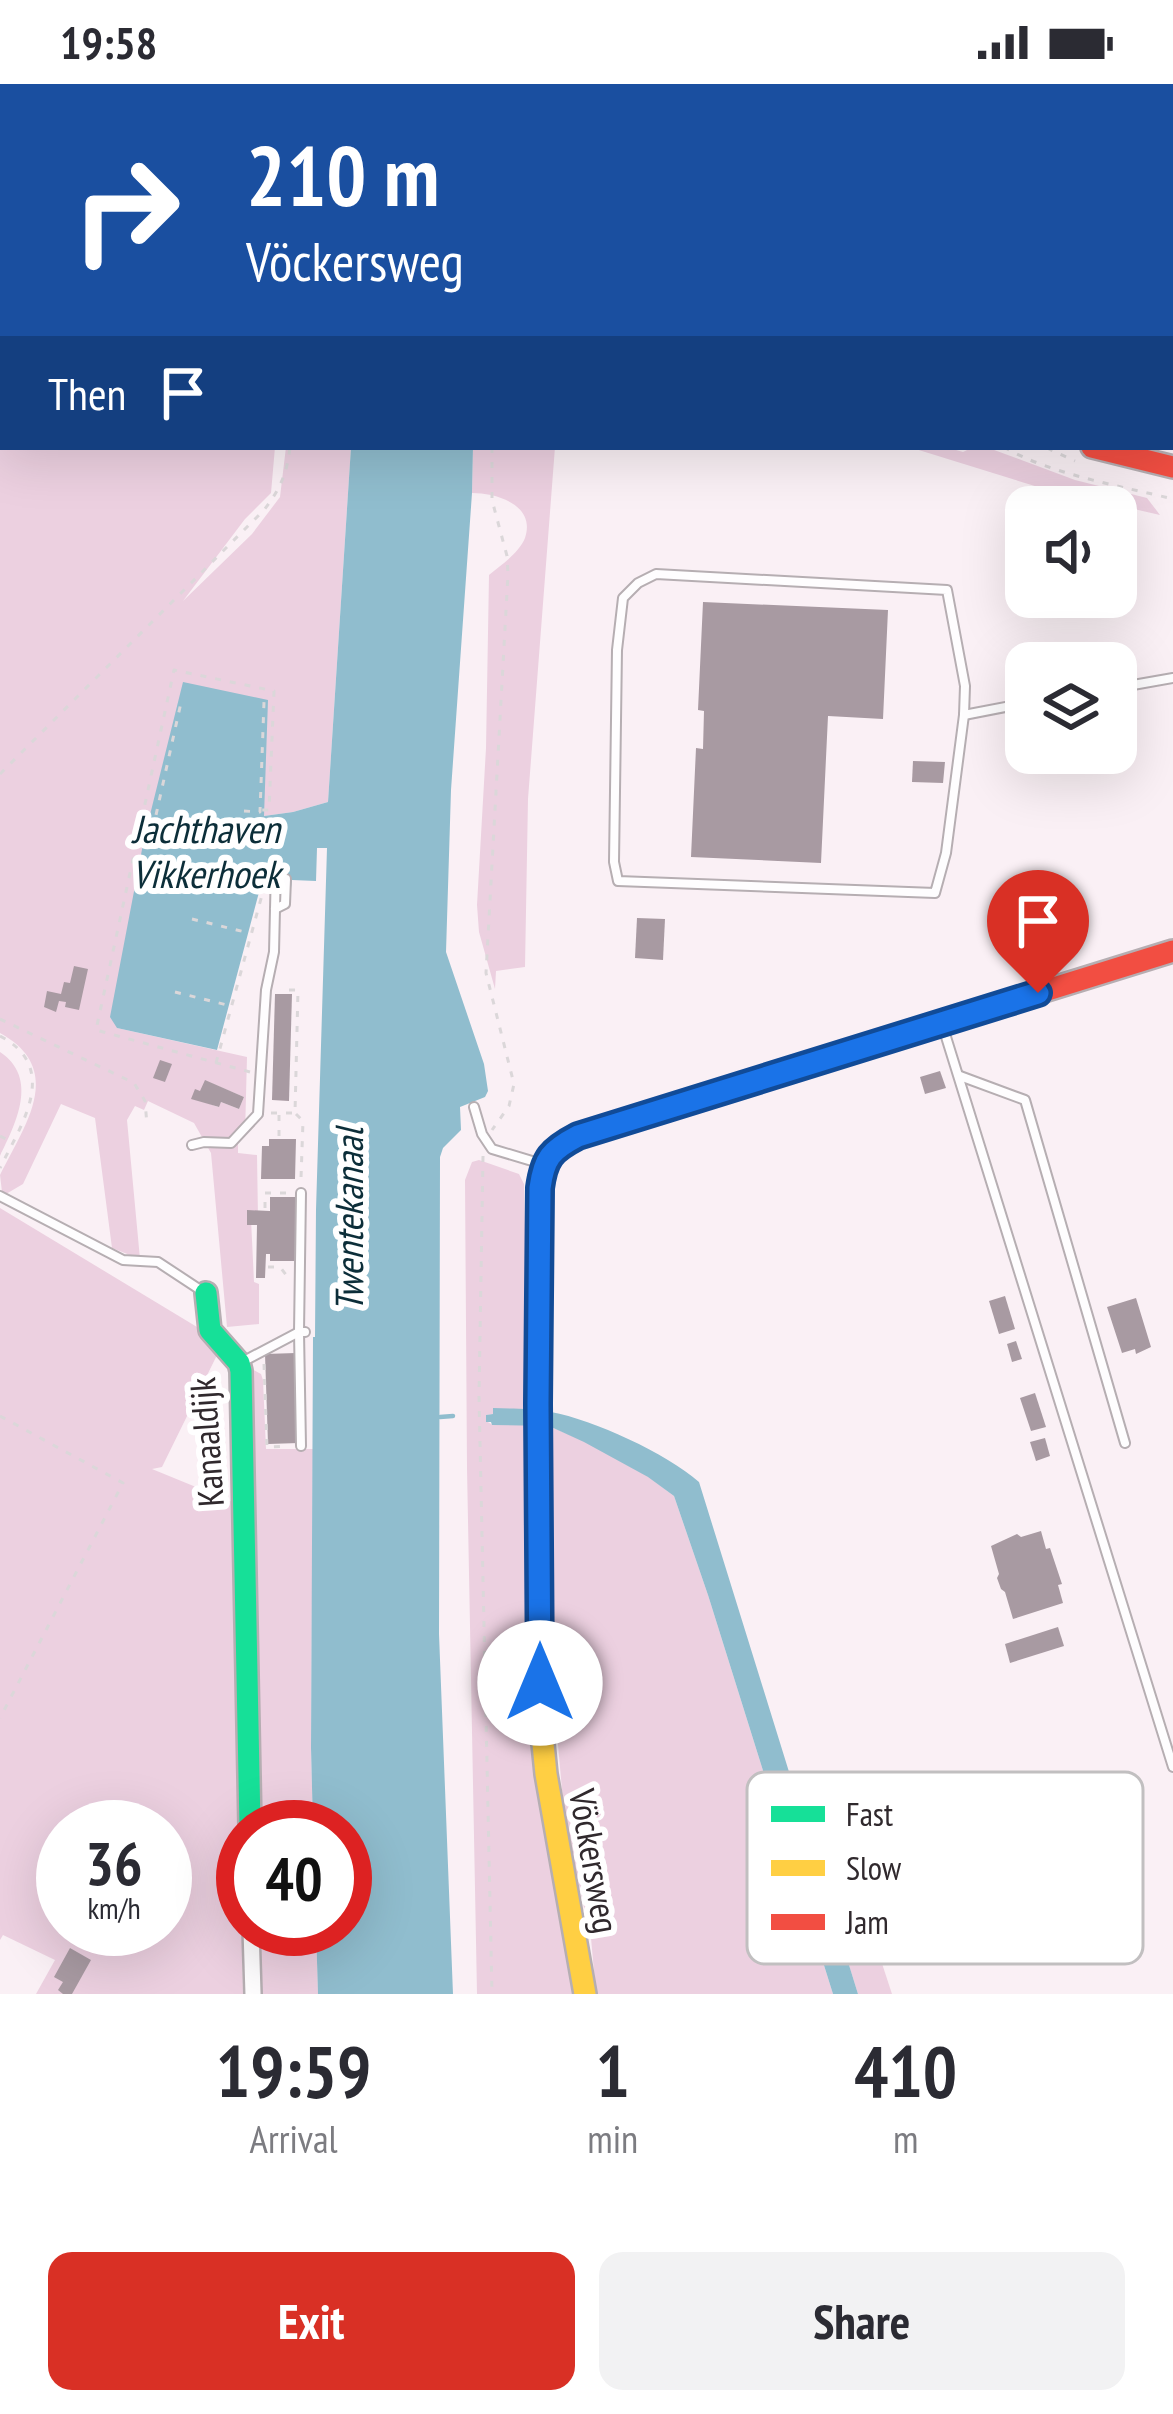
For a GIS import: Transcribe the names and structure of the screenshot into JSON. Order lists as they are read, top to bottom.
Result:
{
  "streets": {
    "street": ["Kanaaldijk", "Vöckersweg"]
  },
  "water": ["Jachthaven Vikkerhoek", "Twentekanaal"],
  "legend": ["Fast", "Slow", "Jam"],
  "page": {
    "status": "19:58",
    "turn": ["210 m", "Vöckersweg"],
    "then": "Then",
    "speed": "36 km/h",
    "limit": "40",
    "eta": [
      "19:59",
      "Arrival",
      "1",
      "min",
      "410",
      "m"
    ],
    "buttons": ["Exit", "Share"]
  }
}
